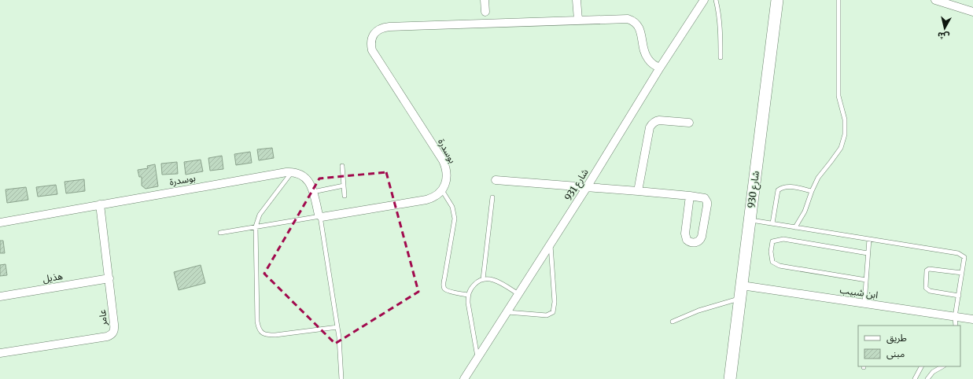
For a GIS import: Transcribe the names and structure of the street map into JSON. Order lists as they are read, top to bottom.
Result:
{
  "streets": {
    "street": [
      "بوسدرة",
      "شارع 931",
      "شارع 930",
      "هذيل",
      "ابن شبيب",
      "عامر"
    ]
  },
  "crossings": [
    ["بوسدرة", "شارع 931"],
    ["بوسدرة", "عامر"],
    ["شارع 930", "ابن شبيب"],
    ["هذيل", "عامر"]
  ],
  "legend": ["طريق", "مبنى"],
  "north": "bottom"
}
